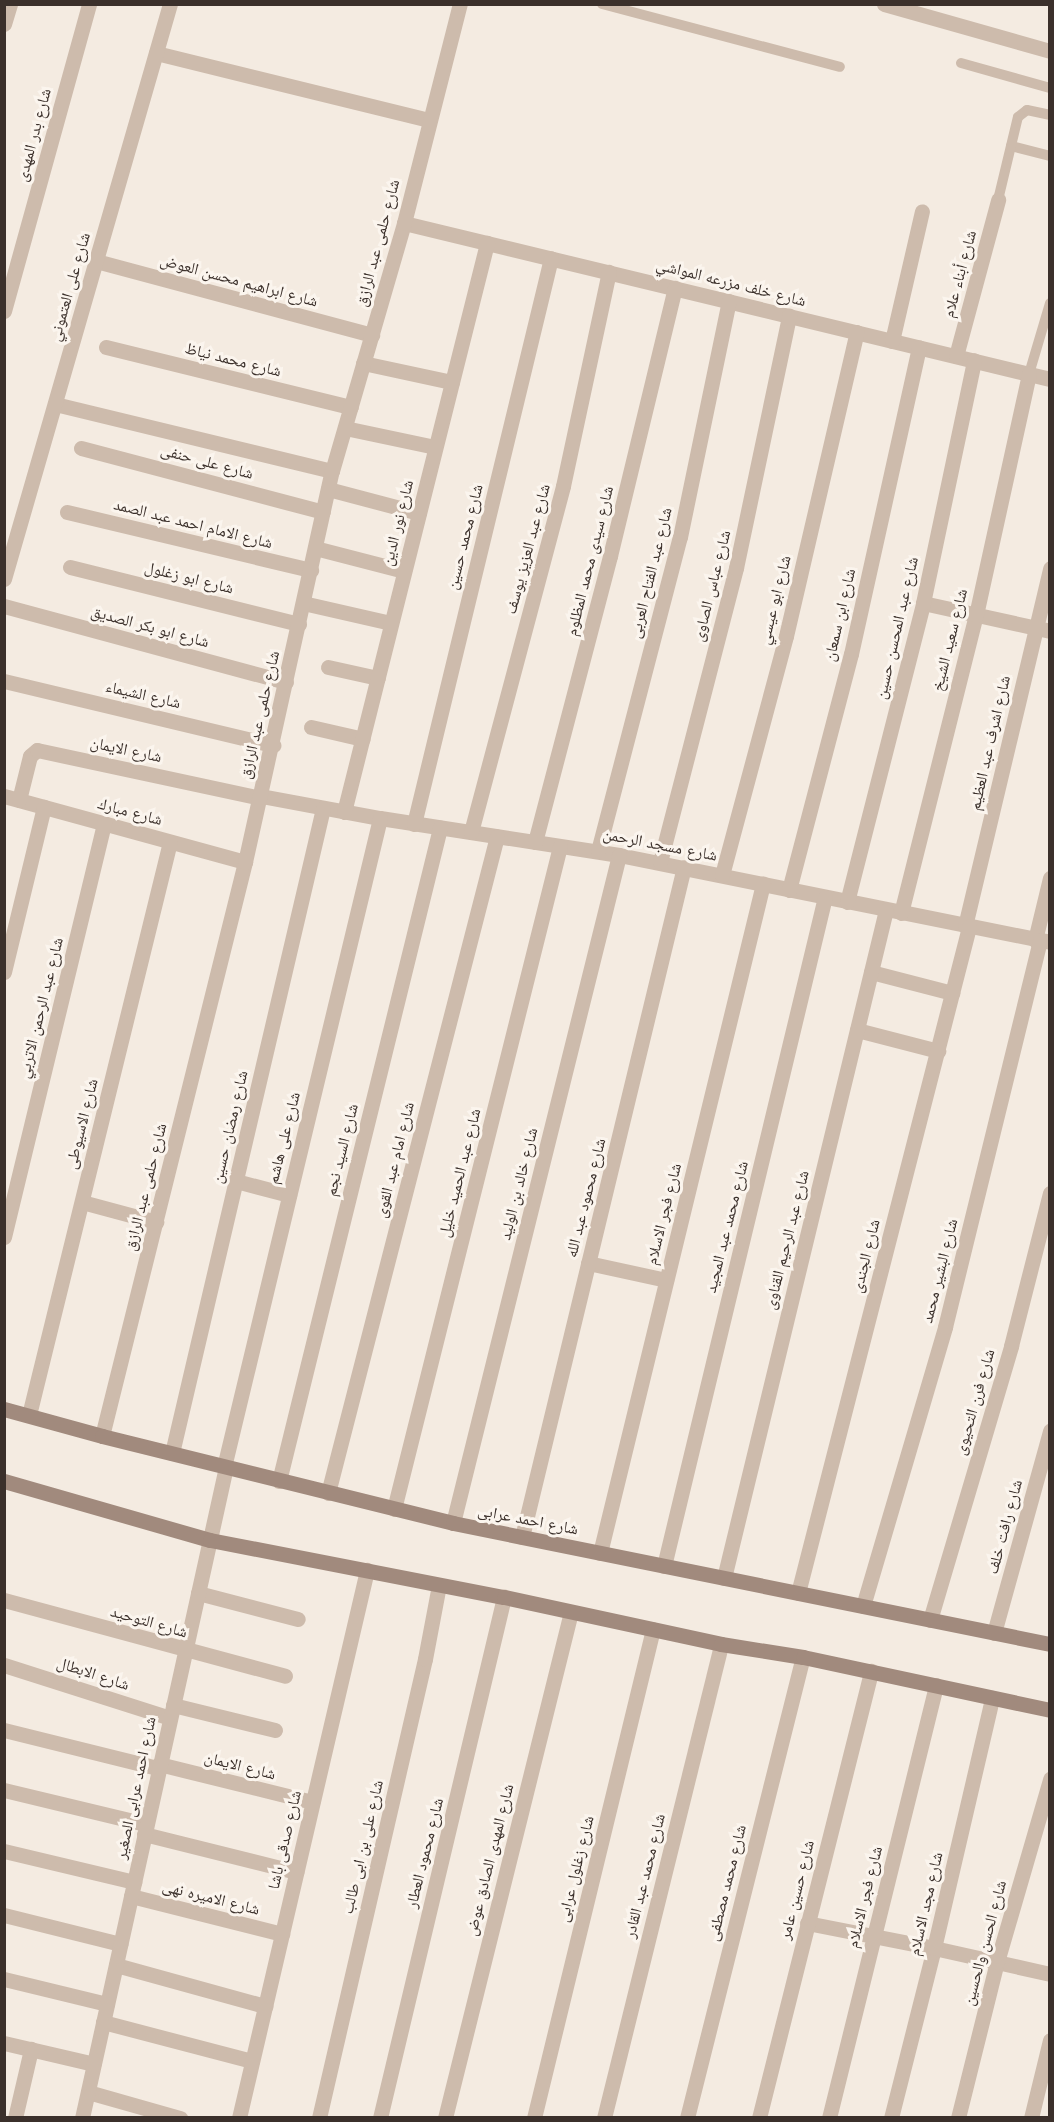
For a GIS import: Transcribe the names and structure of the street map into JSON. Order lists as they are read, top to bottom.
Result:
{
  "streets": {
    "street": [
      "شارع بدر المهدى",
      "شارع حلمى عبد الرازق",
      "شارع أبناء علام",
      "شارع ابراهيم محسن العوض",
      "شارع خلف مزرعه المواشي",
      "شارع على العتموني",
      "شارع محمد نياظ",
      "شارع على حنفى",
      "شارع نور الدين",
      "شارع الامام احمد عبد الصمد",
      "شارع محمد حسين",
      "شارع عبد العزيز يوسف",
      "شارع سيدى محمد المظلوم",
      "شارع عبد الفتاح العربى",
      "شارع ابو زغلول",
      "شارع عباس الصاوى",
      "شارع ابو عيسي",
      "شارع ابن سمعان",
      "شارع ابو بكر الصديق",
      "شارع عبد المحسن حسين",
      "شارع سعيد الشيخ",
      "شارع الشيماء",
      "شارع اشرف عبد العظيم",
      "شارع الايمان",
      "شارع مبارك",
      "شارع مسجد الرحمن",
      "شارع عبد الرحمن الاتربي",
      "شارع الاسيوطى",
      "شارع رمضان حسين",
      "شارع على هاشم",
      "شارع السيد نجم",
      "شارع امام عبد القوى",
      "شارع عبد الحميد خليل",
      "شارع خالد بن الوليد",
      "شارع محمود عبد الله",
      "شارع فجر الاسلام",
      "شارع محمد عبد المجيد",
      "شارع عبد الرحيم القناوى",
      "شارع الجندى",
      "شارع البشير محمد",
      "شارع فرن التحيوى",
      "شارع احمد عرابى",
      "شارع رافت خلف",
      "شارع التوحيد",
      "شارع الابطال",
      "شارع احمد عرابى الصغير",
      "شارع صدقى باشا",
      "شارع على بن ابى طالب",
      "شارع محمود العطار",
      "شارع المهدى الصادق عوض",
      "شارع زغلول عرابى",
      "شارع محمد عبد القادر",
      "شارع محمد مصطفى",
      "شارع حسين عامر",
      "شارع الاميره نهى",
      "شارع مجد الاسلام",
      "شارع الحسن والحسين"
    ]
  },
  "crossings": [
    ["شارع حلمى عبد الرازق", "شارع ابراهيم محسن العوض"],
    ["شارع حلمى عبد الرازق", "شارع خلف مزرعه المواشي"],
    ["شارع حلمى عبد الرازق", "شارع محمد نياظ"],
    ["شارع حلمى عبد الرازق", "شارع على حنفى"],
    ["شارع حلمى عبد الرازق", "شارع الامام احمد عبد الصمد"],
    ["شارع حلمى عبد الرازق", "شارع ابو زغلول"],
    ["شارع حلمى عبد الرازق", "شارع ابو بكر الصديق"],
    ["شارع حلمى عبد الرازق", "شارع الشيماء"],
    ["شارع حلمى عبد الرازق", "شارع الايمان"],
    ["شارع حلمى عبد الرازق", "شارع مبارك"],
    ["شارع حلمى عبد الرازق", "شارع مسجد الرحمن"],
    ["شارع حلمى عبد الرازق", "شارع احمد عرابى"],
    ["شارع أبناء علام", "شارع خلف مزرعه المواشي"],
    ["شارع ابراهيم محسن العوض", "شارع على العتموني"],
    ["شارع خلف مزرعه المواشي", "شارع نور الدين"],
    ["شارع خلف مزرعه المواشي", "شارع محمد حسين"],
    ["شارع خلف مزرعه المواشي", "شارع عبد العزيز يوسف"],
    ["شارع خلف مزرعه المواشي", "شارع سيدى محمد المظلوم"],
    ["شارع خلف مزرعه المواشي", "شارع عبد الفتاح العربى"],
    ["شارع خلف مزرعه المواشي", "شارع عباس الصاوى"],
    ["شارع خلف مزرعه المواشي", "شارع ابو عيسي"],
    ["شارع خلف مزرعه المواشي", "شارع ابن سمعان"],
    ["شارع خلف مزرعه المواشي", "شارع عبد المحسن حسين"],
    ["شارع خلف مزرعه المواشي", "شارع سعيد الشيخ"],
    ["شارع نور الدين", "شارع مسجد الرحمن"],
    ["شارع محمد حسين", "شارع مسجد الرحمن"],
    ["شارع عبد العزيز يوسف", "شارع مسجد الرحمن"],
    ["شارع سيدى محمد المظلوم", "شارع مسجد الرحمن"],
    ["شارع عبد الفتاح العربى", "شارع مسجد الرحمن"],
    ["شارع عباس الصاوى", "شارع مسجد الرحمن"],
    ["شارع ابو عيسي", "شارع مسجد الرحمن"],
    ["شارع ابن سمعان", "شارع مسجد الرحمن"],
    ["شارع عبد المحسن حسين", "شارع مسجد الرحمن"],
    ["شارع سعيد الشيخ", "شارع مسجد الرحمن"],
    ["شارع سعيد الشيخ", "شارع عبد الرحيم القناوى"],
    ["شارع اشرف عبد العظيم", "شارع مسجد الرحمن"],
    ["شارع اشرف عبد العظيم", "شارع الجندى"],
    ["شارع الايمان", "شارع مبارك"],
    ["شارع الايمان", "شارع مسجد الرحمن"],
    ["شارع الايمان", "شارع احمد عرابى الصغير"],
    ["شارع الايمان", "شارع صدقى باشا"],
    ["شارع مبارك", "شارع عبد الرحمن الاتربي"],
    ["شارع مبارك", "شارع الاسيوطى"],
    ["شارع مسجد الرحمن", "شارع رمضان حسين"],
    ["شارع مسجد الرحمن", "شارع على هاشم"],
    ["شارع مسجد الرحمن", "شارع السيد نجم"],
    ["شارع مسجد الرحمن", "شارع امام عبد القوى"],
    ["شارع مسجد الرحمن", "شارع عبد الحميد خليل"],
    ["شارع مسجد الرحمن", "شارع خالد بن الوليد"],
    ["شارع مسجد الرحمن", "شارع محمود عبد الله"],
    ["شارع مسجد الرحمن", "شارع فجر الاسلام"],
    ["شارع مسجد الرحمن", "شارع محمد عبد المجيد"],
    ["شارع مسجد الرحمن", "شارع عبد الرحيم القناوى"],
    ["شارع مسجد الرحمن", "شارع الجندى"],
    ["شارع مسجد الرحمن", "شارع البشير محمد"],
    ["شارع الاسيوطى", "شارع احمد عرابى"],
    ["شارع رمضان حسين", "شارع احمد عرابى"],
    ["شارع على هاشم", "شارع احمد عرابى"],
    ["شارع على هاشم", "شارع احمد عرابى الصغير"],
    ["شارع السيد نجم", "شارع احمد عرابى"],
    ["شارع امام عبد القوى", "شارع احمد عرابى"],
    ["شارع عبد الحميد خليل", "شارع احمد عرابى"],
    ["شارع خالد بن الوليد", "شارع احمد عرابى"],
    ["شارع محمود عبد الله", "شارع احمد عرابى"],
    ["شارع فجر الاسلام", "شارع احمد عرابى"],
    ["شارع محمد عبد المجيد", "شارع احمد عرابى"],
    ["شارع عبد الرحيم القناوى", "شارع احمد عرابى"],
    ["شارع الجندى", "شارع احمد عرابى"],
    ["شارع البشير محمد", "شارع احمد عرابى"],
    ["شارع فرن التحيوى", "شارع احمد عرابى"],
    ["شارع احمد عرابى", "شارع رافت خلف"],
    ["شارع احمد عرابى", "شارع احمد عرابى الصغير"],
    ["شارع التوحيد", "شارع احمد عرابى الصغير"],
    ["شارع الابطال", "شارع احمد عرابى الصغير"],
    ["شارع احمد عرابى الصغير", "شارع الاميره نهى"],
    ["شارع صدقى باشا", "شارع الاميره نهى"]
  ]
}
